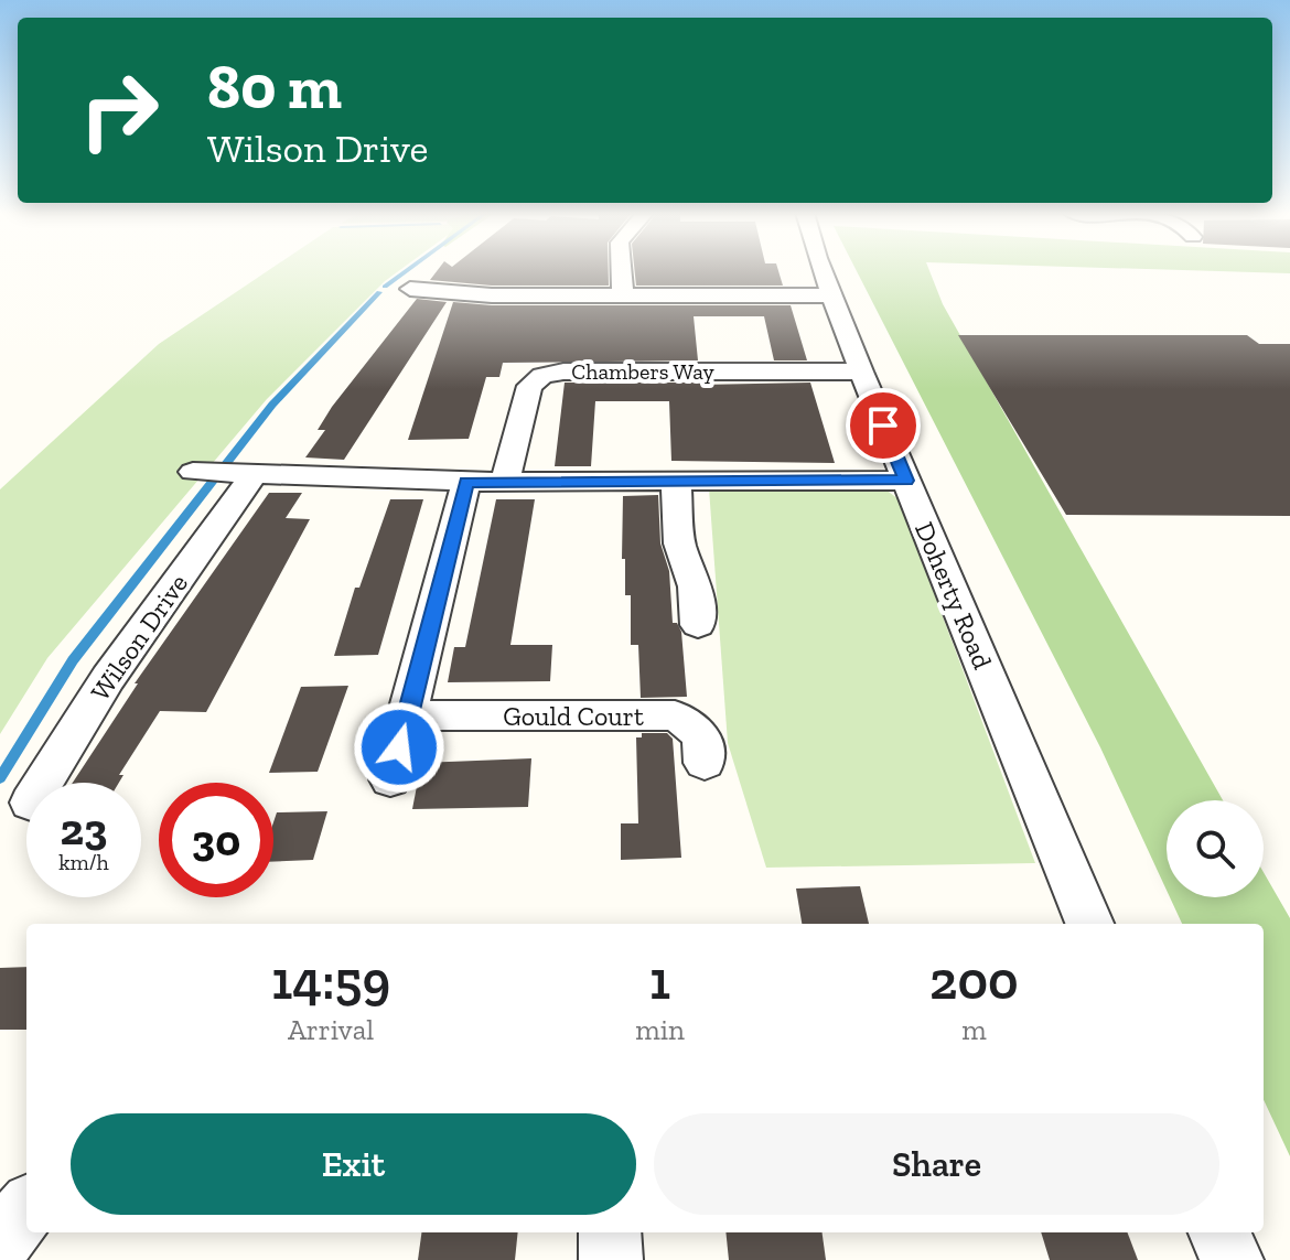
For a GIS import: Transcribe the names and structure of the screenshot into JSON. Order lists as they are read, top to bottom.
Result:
{
  "streets": {
    "street": [
      "Chambers Way",
      "Doherty Road",
      "Wilson Drive",
      "Gould Court"
    ]
  },
  "crossings": [
    ["Chambers Way", "Doherty Road"]
  ],
  "page": {
    "turn": ["80 m", "Wilson Drive"],
    "speed": "23 km/h",
    "limit": "30",
    "eta": [
      "14:59",
      "Arrival",
      "1",
      "min",
      "200",
      "m"
    ],
    "buttons": ["Exit", "Share"]
  }
}
